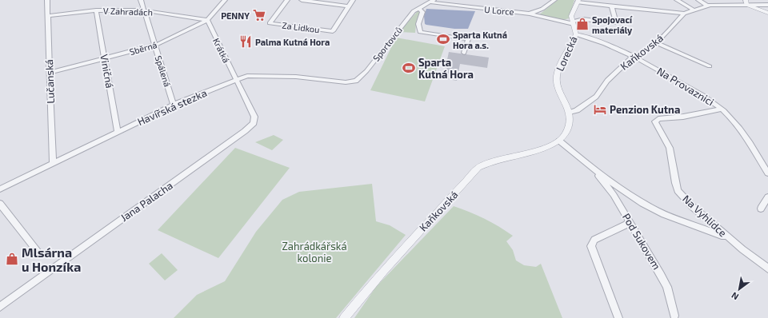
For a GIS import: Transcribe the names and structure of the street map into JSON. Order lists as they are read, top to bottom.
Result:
{
  "streets": {
    "street": [
      "U Lorce",
      "V Zahradách",
      "Za Lidkou",
      "Sportovců",
      "Sběrná",
      "Krátká",
      "Kaňkovská",
      "Lorecká",
      "Viničná",
      "Spálená",
      "Lučanská",
      "Na Provaznici",
      "Havířská stezka",
      "Jana Palacha",
      "Na Vyhlídce",
      "Pod Sukovem"
    ]
  },
  "crossings": [
    ["U Lorce", "Sportovců"],
    ["U Lorce", "Lorecká"],
    ["V Zahradách", "Sběrná"],
    ["V Zahradách", "Krátká"],
    ["V Zahradách", "Viničná"],
    ["V Zahradách", "Spálená"],
    ["V Zahradách", "Lučanská"],
    ["Sportovců", "Havířská stezka"],
    ["Sběrná", "Krátká"],
    ["Sběrná", "Viničná"],
    ["Sběrná", "Spálená"],
    ["Sběrná", "Lučanská"],
    ["Krátká", "Havířská stezka"],
    ["Krátká", "Jana Palacha"],
    ["Kaňkovská", "Lorecká"],
    ["Kaňkovská", "Na Provaznici"],
    ["Kaňkovská", "Pod Sukovem"],
    ["Lorecká", "Na Provaznici"],
    ["Viničná", "Havířská stezka"],
    ["Spálená", "Havířská stezka"],
    ["Lučanská", "Havířská stezka"],
    ["Na Provaznici", "Na Vyhlídce"],
    ["Havířská stezka", "Jana Palacha"],
    ["Na Vyhlídce", "Pod Sukovem"]
  ],
  "parks": ["Zahrádkářská kolonie"],
  "places": {
    "supermarket": ["PENNY"],
    "shop": ["Spojovací materiály", "Mlsárna u Honzíka"],
    "sports": ["Sparta Kutná Hora a.s.", "Sparta Kutná Hora"],
    "restaurant": ["Palma Kutná Hora"],
    "hotel": ["Penzion Kutna"]
  },
  "north": "bottom left"
}
